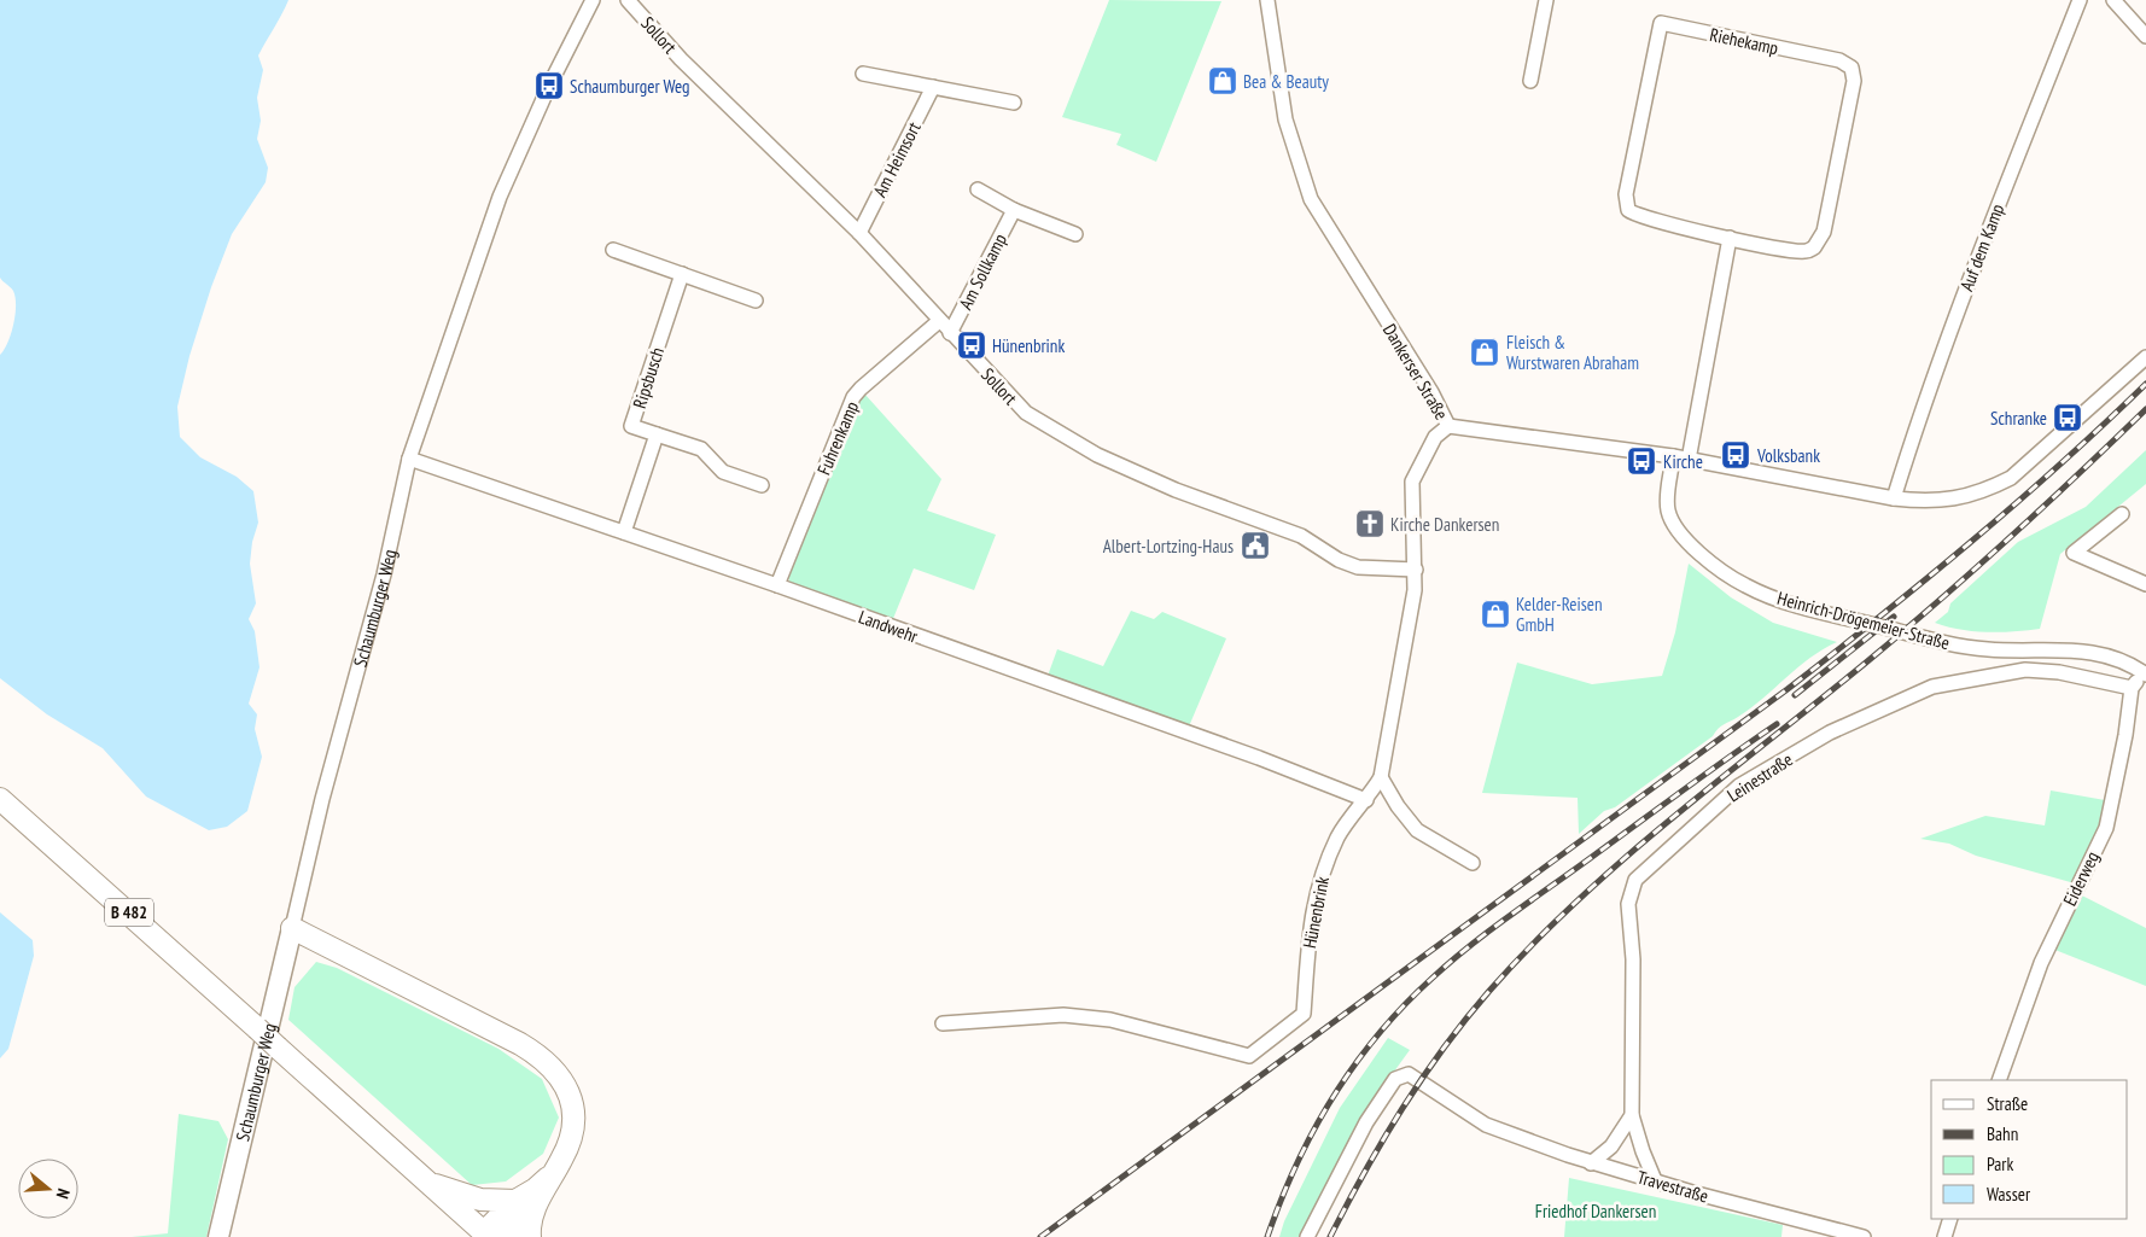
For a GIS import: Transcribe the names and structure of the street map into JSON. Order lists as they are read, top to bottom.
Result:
{
  "streets": {
    "main road": ["B 482"],
    "street": [
      "Sollort",
      "Riehekamp",
      "Am Heimsort",
      "Auf dem Kamp",
      "Am Sollkamp",
      "Dankerser Straße",
      "Ripsbusch",
      "Fuhrenkamp",
      "Schaumburger Weg",
      "Heinrich-Drögemeier-Straße",
      "Landwehr",
      "Leinestraße",
      "Eiderweg",
      "Hünenbrink",
      "Travestraße"
    ]
  },
  "crossings": [
    ["Sollort", "Am Heimsort"],
    ["Sollort", "Am Sollkamp"],
    ["Sollort", "Fuhrenkamp"],
    ["Sollort", "Hünenbrink"],
    ["Auf dem Kamp", "Dankerser Straße"],
    ["Dankerser Straße", "Heinrich-Drögemeier-Straße"],
    ["Dankerser Straße", "Hünenbrink"],
    ["Ripsbusch", "Landwehr"],
    ["Fuhrenkamp", "Landwehr"],
    ["Schaumburger Weg", "Landwehr"],
    ["Landwehr", "Hünenbrink"],
    ["Leinestraße", "Eiderweg"],
    ["Leinestraße", "Travestraße"]
  ],
  "parks": ["Friedhof Dankersen"],
  "places": {
    "shop": ["Bea & Beauty", "Fleisch & Wurstwaren Abraham", "Kelder-Reisen GmbH"],
    "bus stop": [
      "Schaumburger Weg",
      "Hünenbrink",
      "Schranke",
      "Volksbank",
      "Kirche"
    ],
    "church": ["Kirche Dankersen"],
    "public building": ["Albert-Lortzing-Haus"]
  },
  "legend": [
    "Straße",
    "Bahn",
    "Park",
    "Wasser"
  ],
  "north": "right"
}
